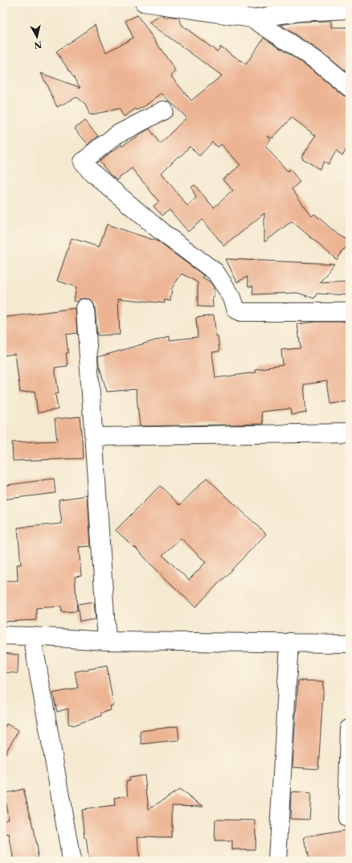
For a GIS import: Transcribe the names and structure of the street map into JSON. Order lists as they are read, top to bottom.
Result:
{
  "north": "bottom"
}
